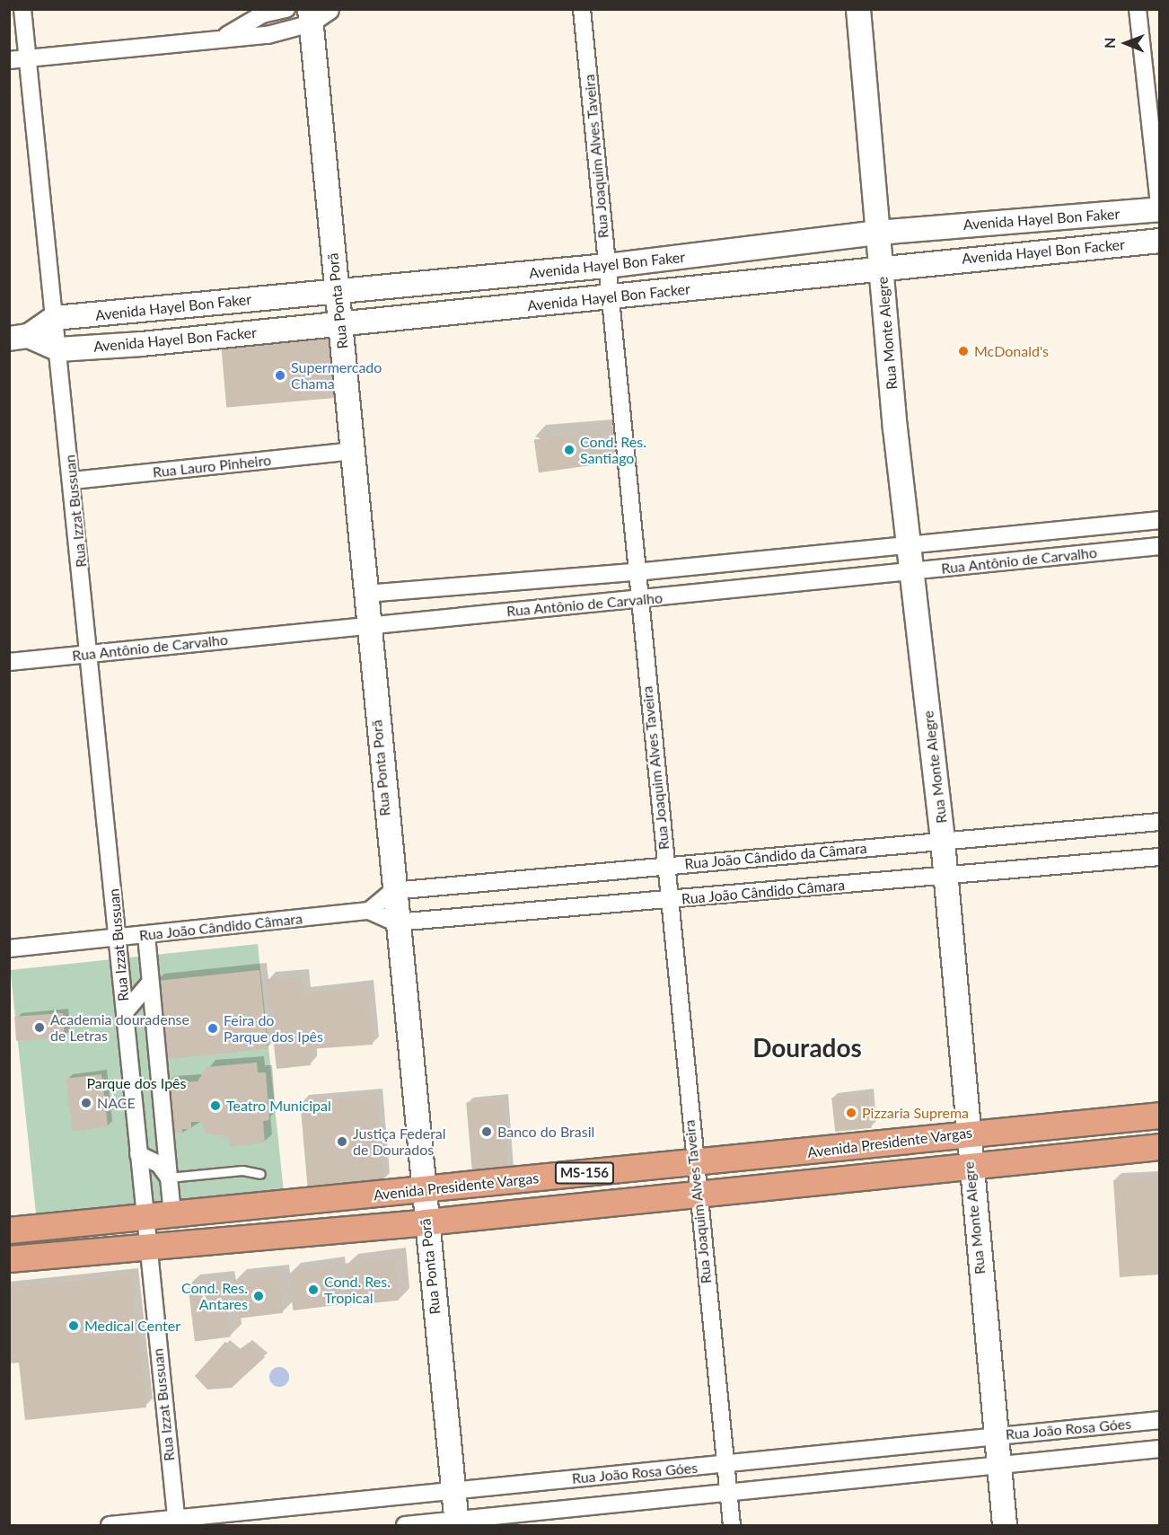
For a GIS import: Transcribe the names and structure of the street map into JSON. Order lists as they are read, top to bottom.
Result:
{
  "streets": {
    "main road": ["Avenida Presidente Vargas", "MS-156"],
    "street": [
      "Rua Joaquim Alves Taveira",
      "Avenida Hayel Bon Faker",
      "Avenida Hayel Bon Facker",
      "Rua Ponta Porã",
      "Rua Monte Alegre",
      "Rua Lauro Pinheiro",
      "Rua Izzat Bussuan",
      "Rua Antônio de Carvalho",
      "Rua João Cândido da Câmara",
      "Rua João Cândido Câmara",
      "Rua João Rosa Góes"
    ]
  },
  "crossings": [
    ["Rua Joaquim Alves Taveira", "Avenida Hayel Bon Faker"],
    ["Rua Joaquim Alves Taveira", "Avenida Hayel Bon Facker"],
    ["Rua Joaquim Alves Taveira", "Rua Antônio de Carvalho"],
    ["Rua Joaquim Alves Taveira", "Rua João Cândido da Câmara"],
    ["Rua Joaquim Alves Taveira", "Rua João Cândido Câmara"],
    ["Rua Joaquim Alves Taveira", "Avenida Presidente Vargas"],
    ["Rua Joaquim Alves Taveira", "Rua João Rosa Góes"],
    ["Avenida Hayel Bon Faker", "Rua Ponta Porã"],
    ["Avenida Hayel Bon Faker", "Rua Monte Alegre"],
    ["Avenida Hayel Bon Faker", "Rua Izzat Bussuan"],
    ["Avenida Hayel Bon Facker", "Rua Ponta Porã"],
    ["Avenida Hayel Bon Facker", "Rua Monte Alegre"],
    ["Avenida Hayel Bon Facker", "Rua Izzat Bussuan"],
    ["Rua Ponta Porã", "Rua Lauro Pinheiro"],
    ["Rua Ponta Porã", "Rua Antônio de Carvalho"],
    ["Rua Ponta Porã", "Rua João Cândido da Câmara"],
    ["Rua Ponta Porã", "Rua João Cândido Câmara"],
    ["Rua Ponta Porã", "Avenida Presidente Vargas"],
    ["Rua Ponta Porã", "Rua João Rosa Góes"],
    ["Rua Monte Alegre", "Rua Antônio de Carvalho"],
    ["Rua Monte Alegre", "Rua João Cândido da Câmara"],
    ["Rua Monte Alegre", "Rua João Cândido Câmara"],
    ["Rua Monte Alegre", "Avenida Presidente Vargas"],
    ["Rua Monte Alegre", "Rua João Rosa Góes"],
    ["Rua Lauro Pinheiro", "Rua Izzat Bussuan"],
    ["Rua Izzat Bussuan", "Rua Antônio de Carvalho"],
    ["Rua Izzat Bussuan", "Rua João Cândido Câmara"],
    ["Rua Izzat Bussuan", "Avenida Presidente Vargas"],
    ["Rua Izzat Bussuan", "Rua João Rosa Góes"]
  ],
  "districts": ["Dourados"],
  "parks": ["Parque dos Ipês"],
  "places": [
    "McDonald's",
    "Supermercado Chama",
    "Cond. Res. Santiago",
    "Academia douradense de Letras",
    "Feira do Parque dos Ipês",
    "NACE",
    "Teatro Municipal",
    "Pizzaria Suprema",
    "Banco do Brasil",
    "Justiça Federal de Dourados",
    "Cond. Res. Tropical",
    "Cond. Res. Antares",
    "Medical Center"
  ],
  "north": "left"
}
